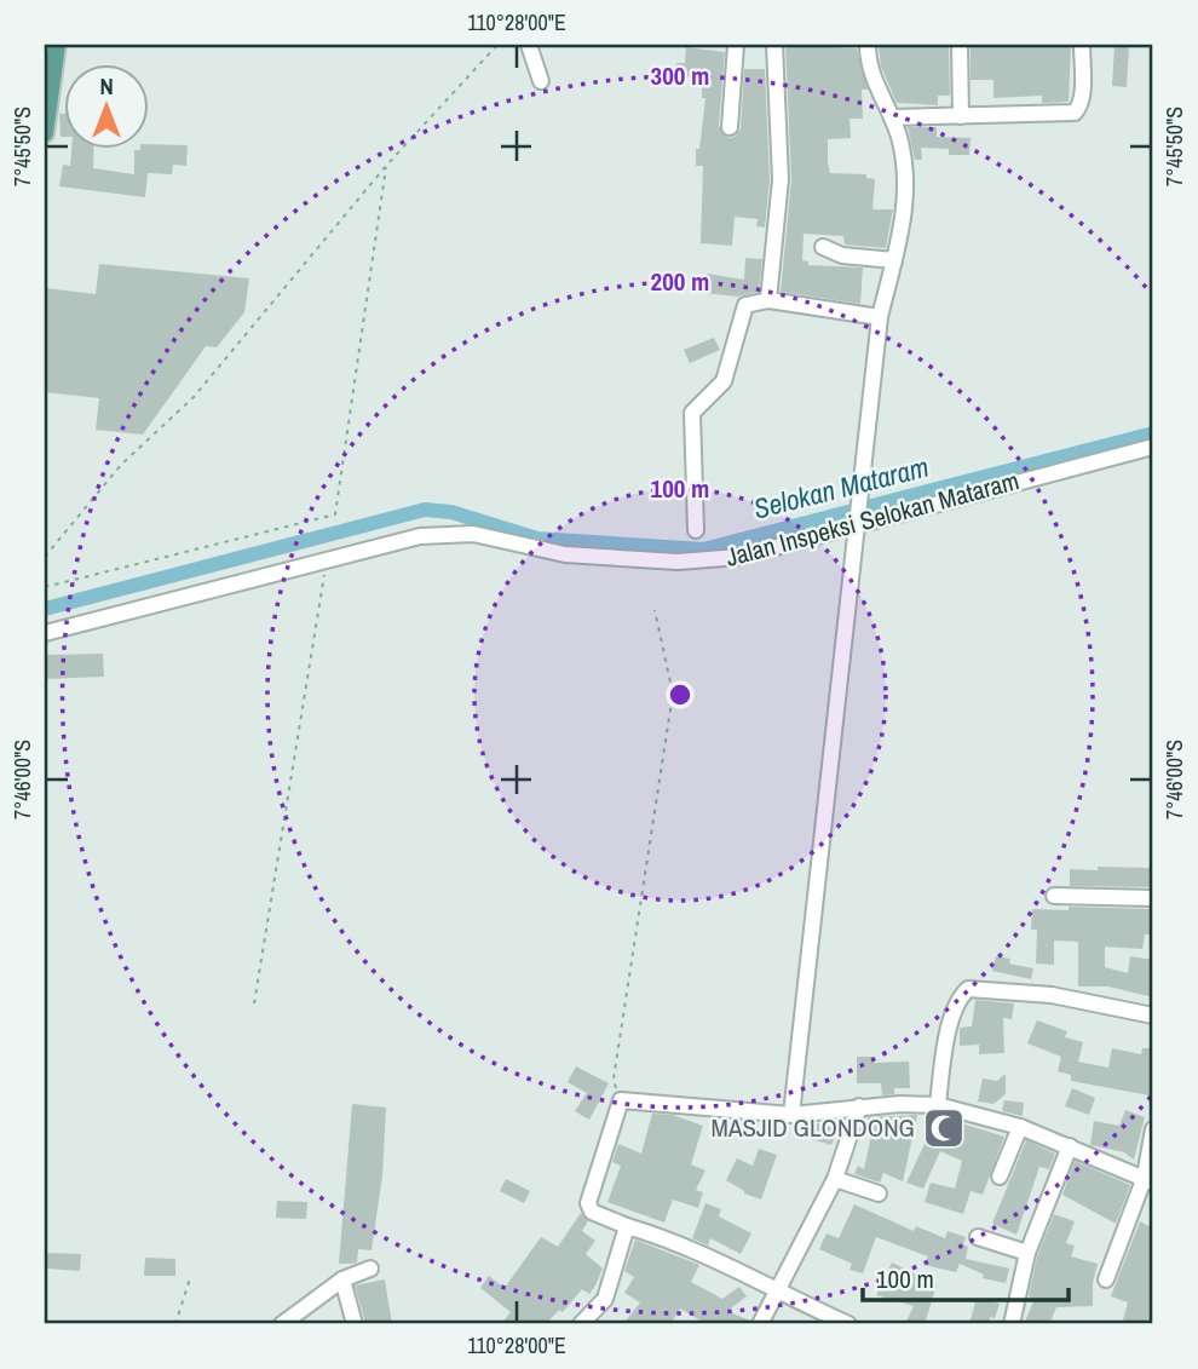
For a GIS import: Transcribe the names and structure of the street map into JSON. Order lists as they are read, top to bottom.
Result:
{
  "streets": {
    "street": ["Jalan Inspeksi Selokan Mataram"]
  },
  "water": ["Selokan Mataram"],
  "places": {
    "mosque": ["MASJID GLONDONG"]
  },
  "scale_bar": "100 m",
  "north": "top",
  "coordinates": ["110°28'00\"E", "7°45'50\"S", "7°46'00\"S"],
  "rings": ["300 m", "200 m", "100 m"]
}
